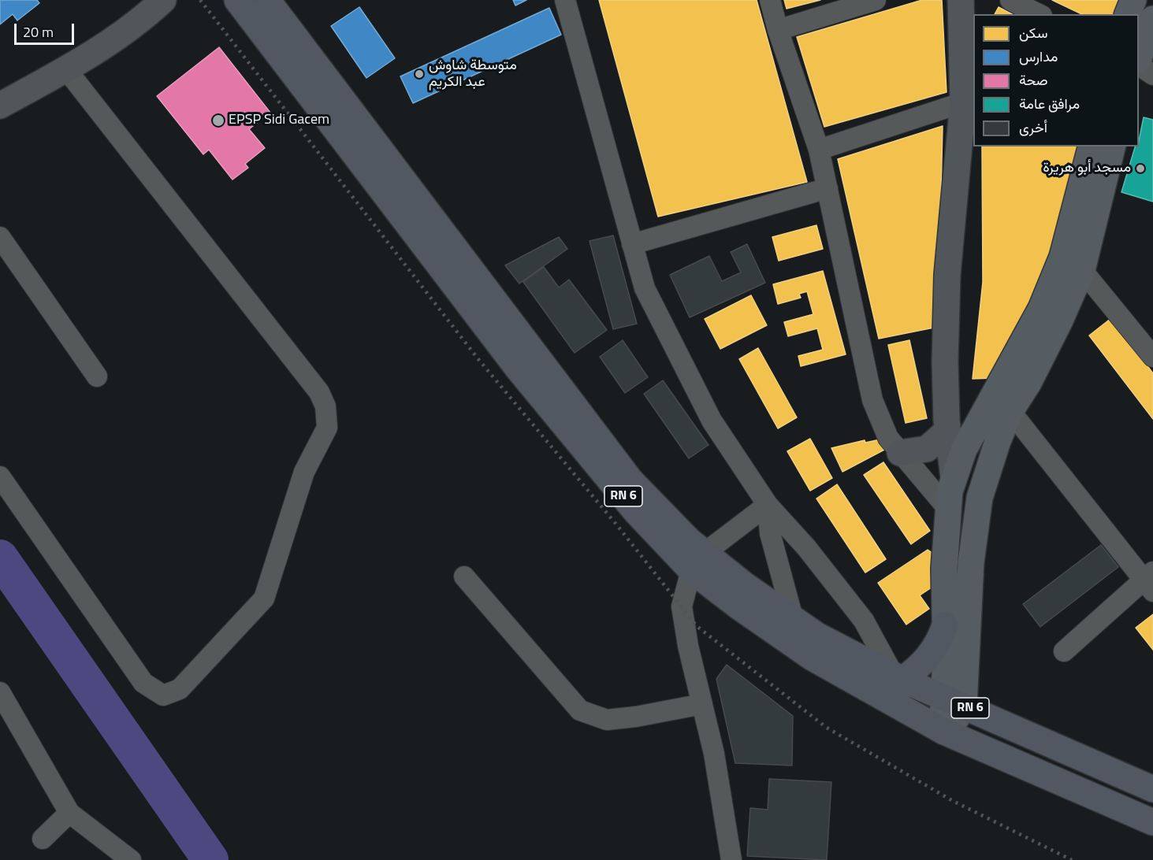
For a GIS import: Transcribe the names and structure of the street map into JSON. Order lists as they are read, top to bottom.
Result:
{
  "streets": {
    "highway": ["RN 6"]
  },
  "places": ["متوسطة شاوش عبد الكريم", "EPSP Sidi Gacem", "مسجد أبو هريرة"],
  "legend": [
    "سكن",
    "مدارس",
    "صحة",
    "مرافق عامة",
    "أخرى"
  ],
  "scale_bar": "20 m"
}
